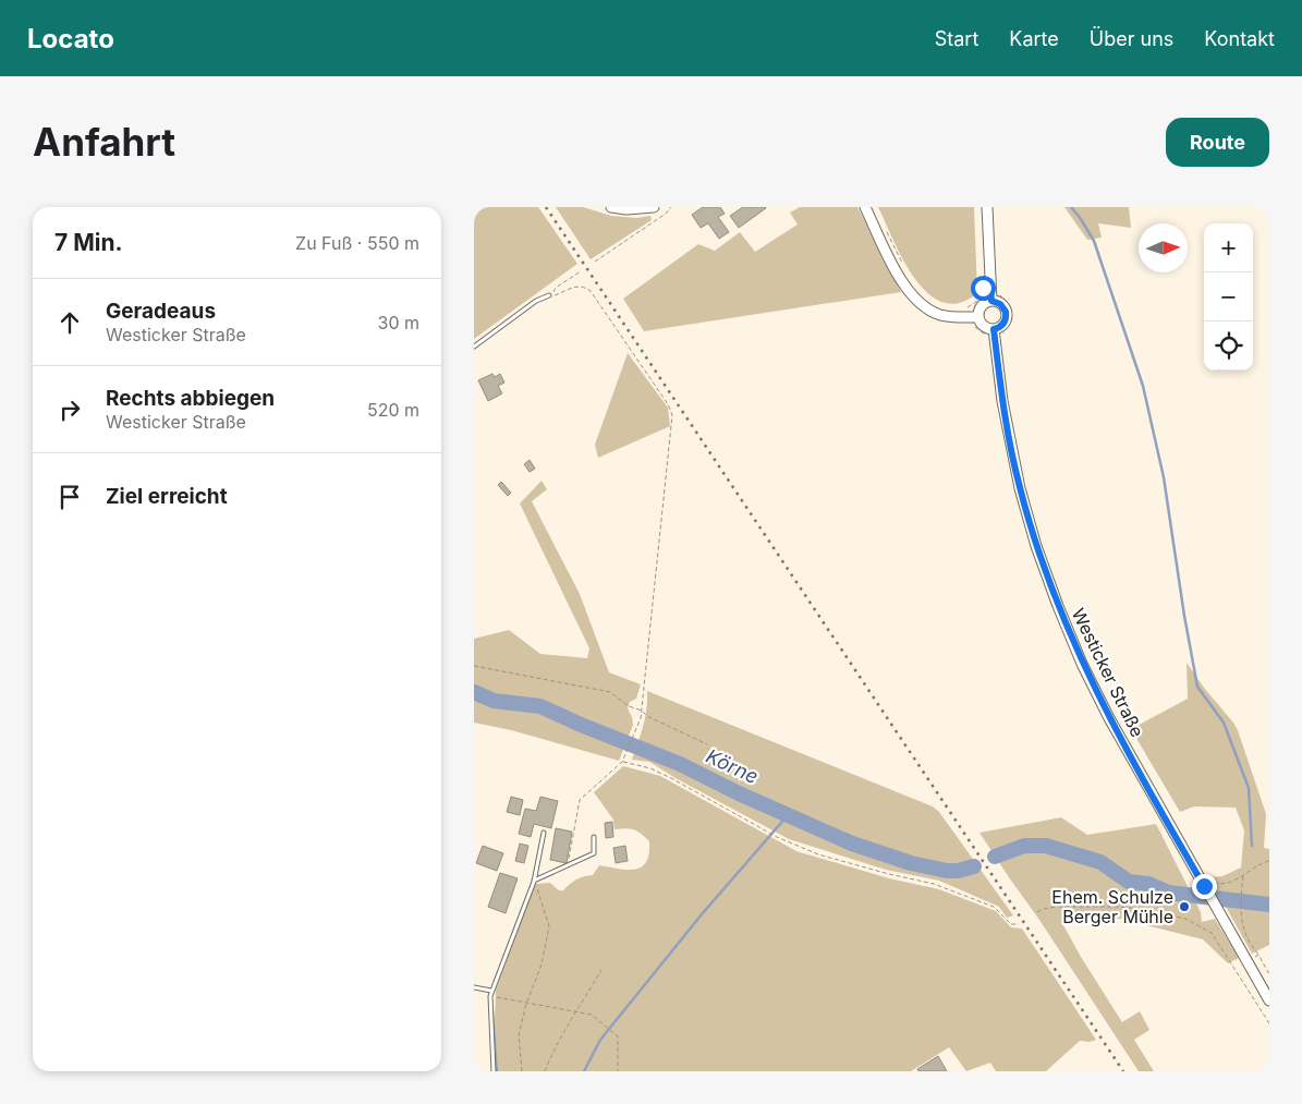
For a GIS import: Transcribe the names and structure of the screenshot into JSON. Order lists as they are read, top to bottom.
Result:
{
  "streets": {
    "street": ["Westicker Straße"]
  },
  "water": ["Körne"],
  "places": ["Ehem. Schulze Berger Mühle"],
  "north": "right",
  "page": {
    "header": "Locato",
    "nav": [
      "Start",
      "Karte",
      "Über uns",
      "Kontakt"
    ],
    "buttons": "Route",
    "title": "Anfahrt",
    "heading": ["7 Min.", "Zu Fuß · 550 m"],
    "map_buttons": ["+", "−"],
    "list": [
      ["Geradeaus", "Westicker Straße", "30 m"],
      ["Rechts abbiegen", "Westicker Straße", "520 m"],
      "Ziel erreicht"
    ]
  }
}
